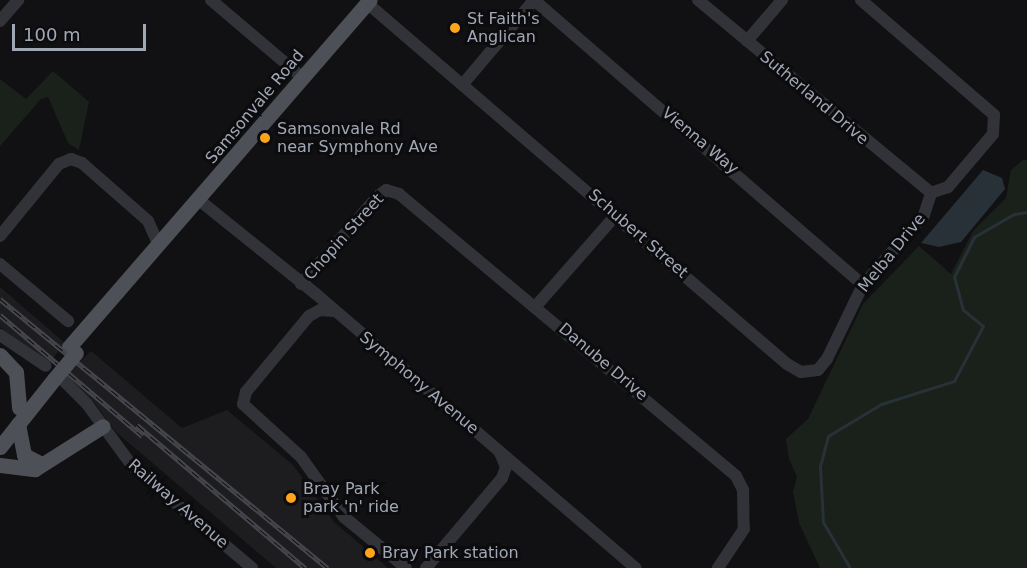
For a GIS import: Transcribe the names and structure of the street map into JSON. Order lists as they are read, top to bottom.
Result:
{
  "streets": {
    "main road": ["Samsonvale Road"],
    "street": [
      "Sutherland Drive",
      "Vienna Way",
      "Schubert Street",
      "Chopin Street",
      "Melba Drive",
      "Danube Drive",
      "Symphony Avenue",
      "Railway Avenue"
    ]
  },
  "crossings": [
    ["Sutherland Drive", "Melba Drive"],
    ["Samsonvale Road", "Symphony Avenue"],
    ["Samsonvale Road", "Railway Avenue"],
    ["Vienna Way", "Melba Drive"],
    ["Schubert Street", "Melba Drive"],
    ["Chopin Street", "Danube Drive"],
    ["Chopin Street", "Symphony Avenue"]
  ],
  "places": [
    "St Faith's Anglican",
    "Samsonvale Rd near Symphony Ave",
    "Bray Park park 'n' ride",
    "Bray Park station"
  ],
  "scale_bar": "100 m"
}
